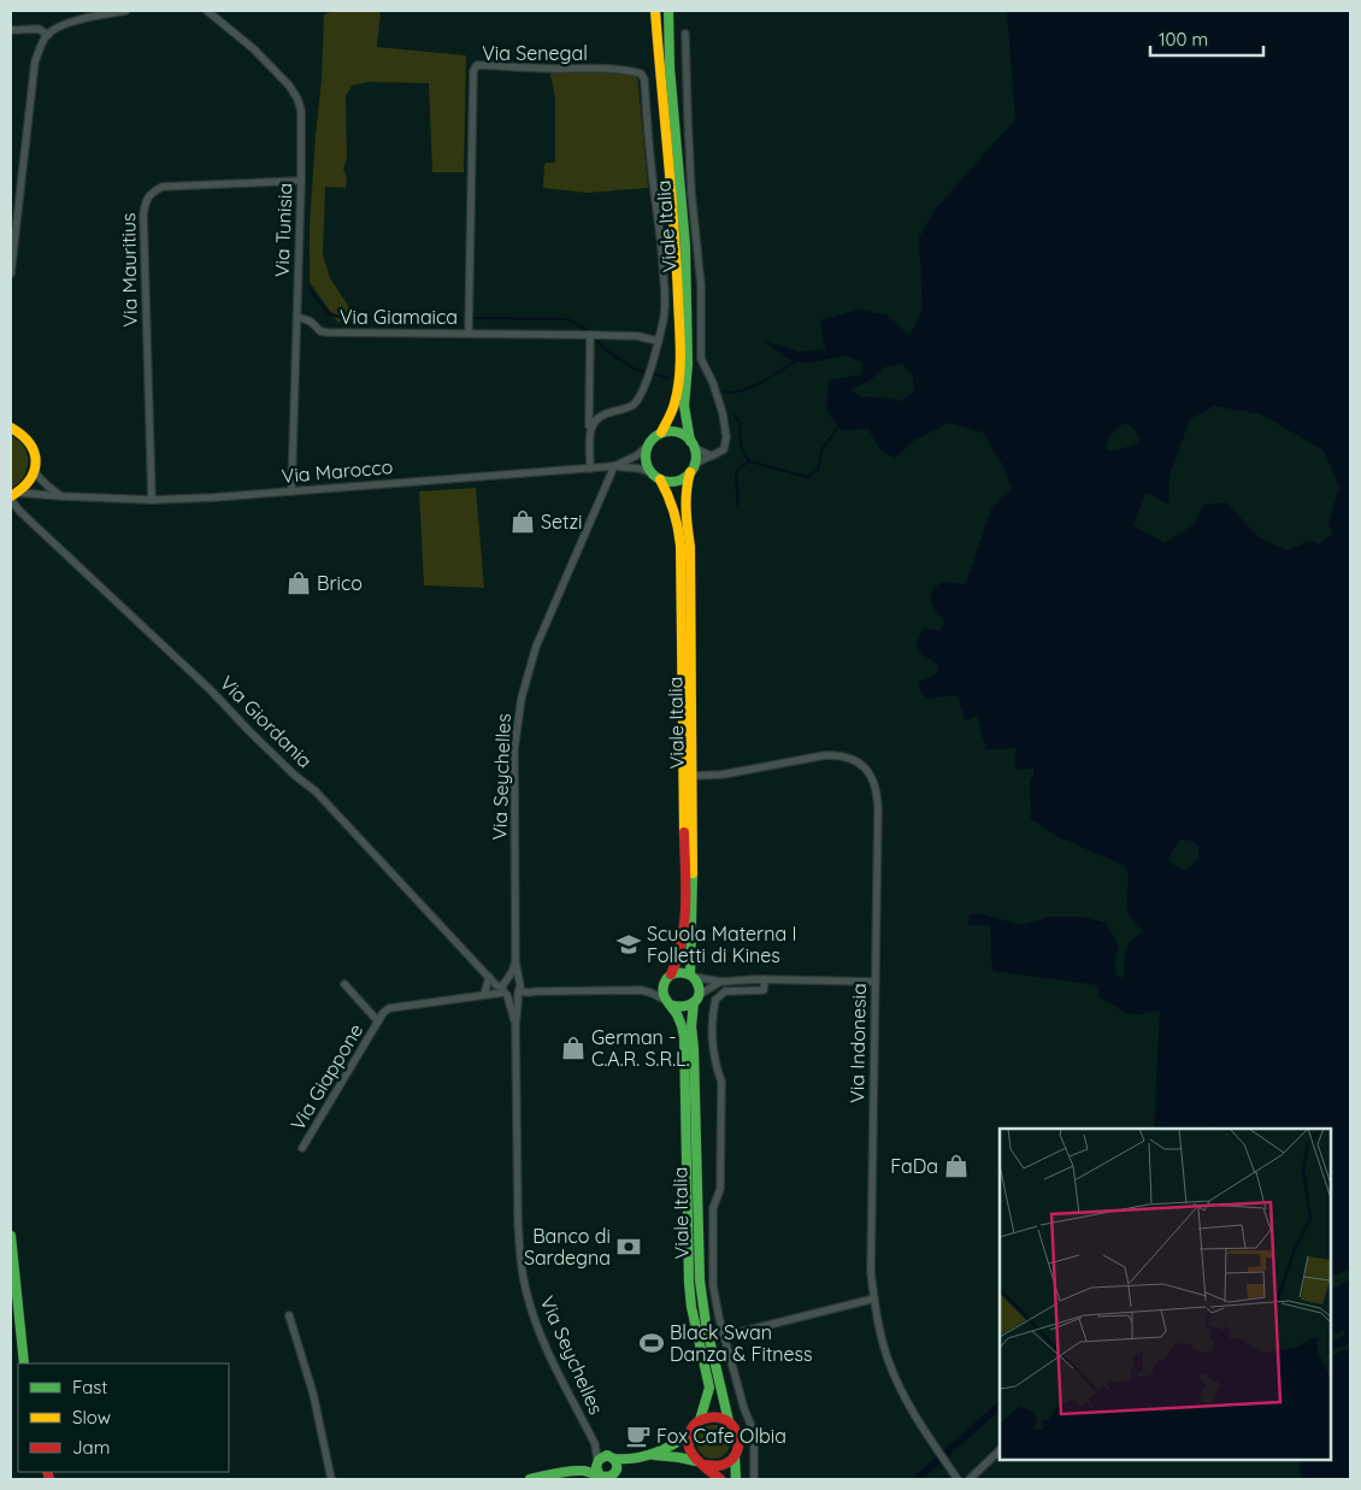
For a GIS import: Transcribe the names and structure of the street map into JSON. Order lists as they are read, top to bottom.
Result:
{
  "streets": {
    "main road": ["Viale Italia"],
    "street": [
      "Via Senegal",
      "Via Tunisia",
      "Via Mauritius",
      "Via Giamaica",
      "Via Marocco",
      "Via Giordania",
      "Via Seychelles",
      "Via Indonesia",
      "Via Giappone"
    ]
  },
  "crossings": [
    ["Via Senegal", "Via Giamaica"],
    ["Viale Italia", "Via Marocco"],
    ["Viale Italia", "Via Indonesia"],
    ["Via Tunisia", "Via Mauritius"],
    ["Via Tunisia", "Via Giamaica"],
    ["Via Tunisia", "Via Marocco"],
    ["Via Mauritius", "Via Marocco"],
    ["Via Marocco", "Via Giordania"],
    ["Via Marocco", "Via Seychelles"],
    ["Via Giordania", "Via Seychelles"],
    ["Via Giordania", "Via Giappone"],
    ["Via Seychelles", "Via Giappone"]
  ],
  "places": {
    "shop": [
      "Setzi",
      "Brico",
      "German - C.A.R. S.R.L.",
      "FaDa"
    ],
    "school or university": ["Scuola Materna I Folletti di Kines"],
    "bank": ["Banco di Sardegna"],
    "sports": ["Black Swan Danza & Fitness"],
    "cafe": ["Fox Cafe Olbia"]
  },
  "legend": ["Fast", "Slow", "Jam"],
  "scale_bar": "100 m"
}
